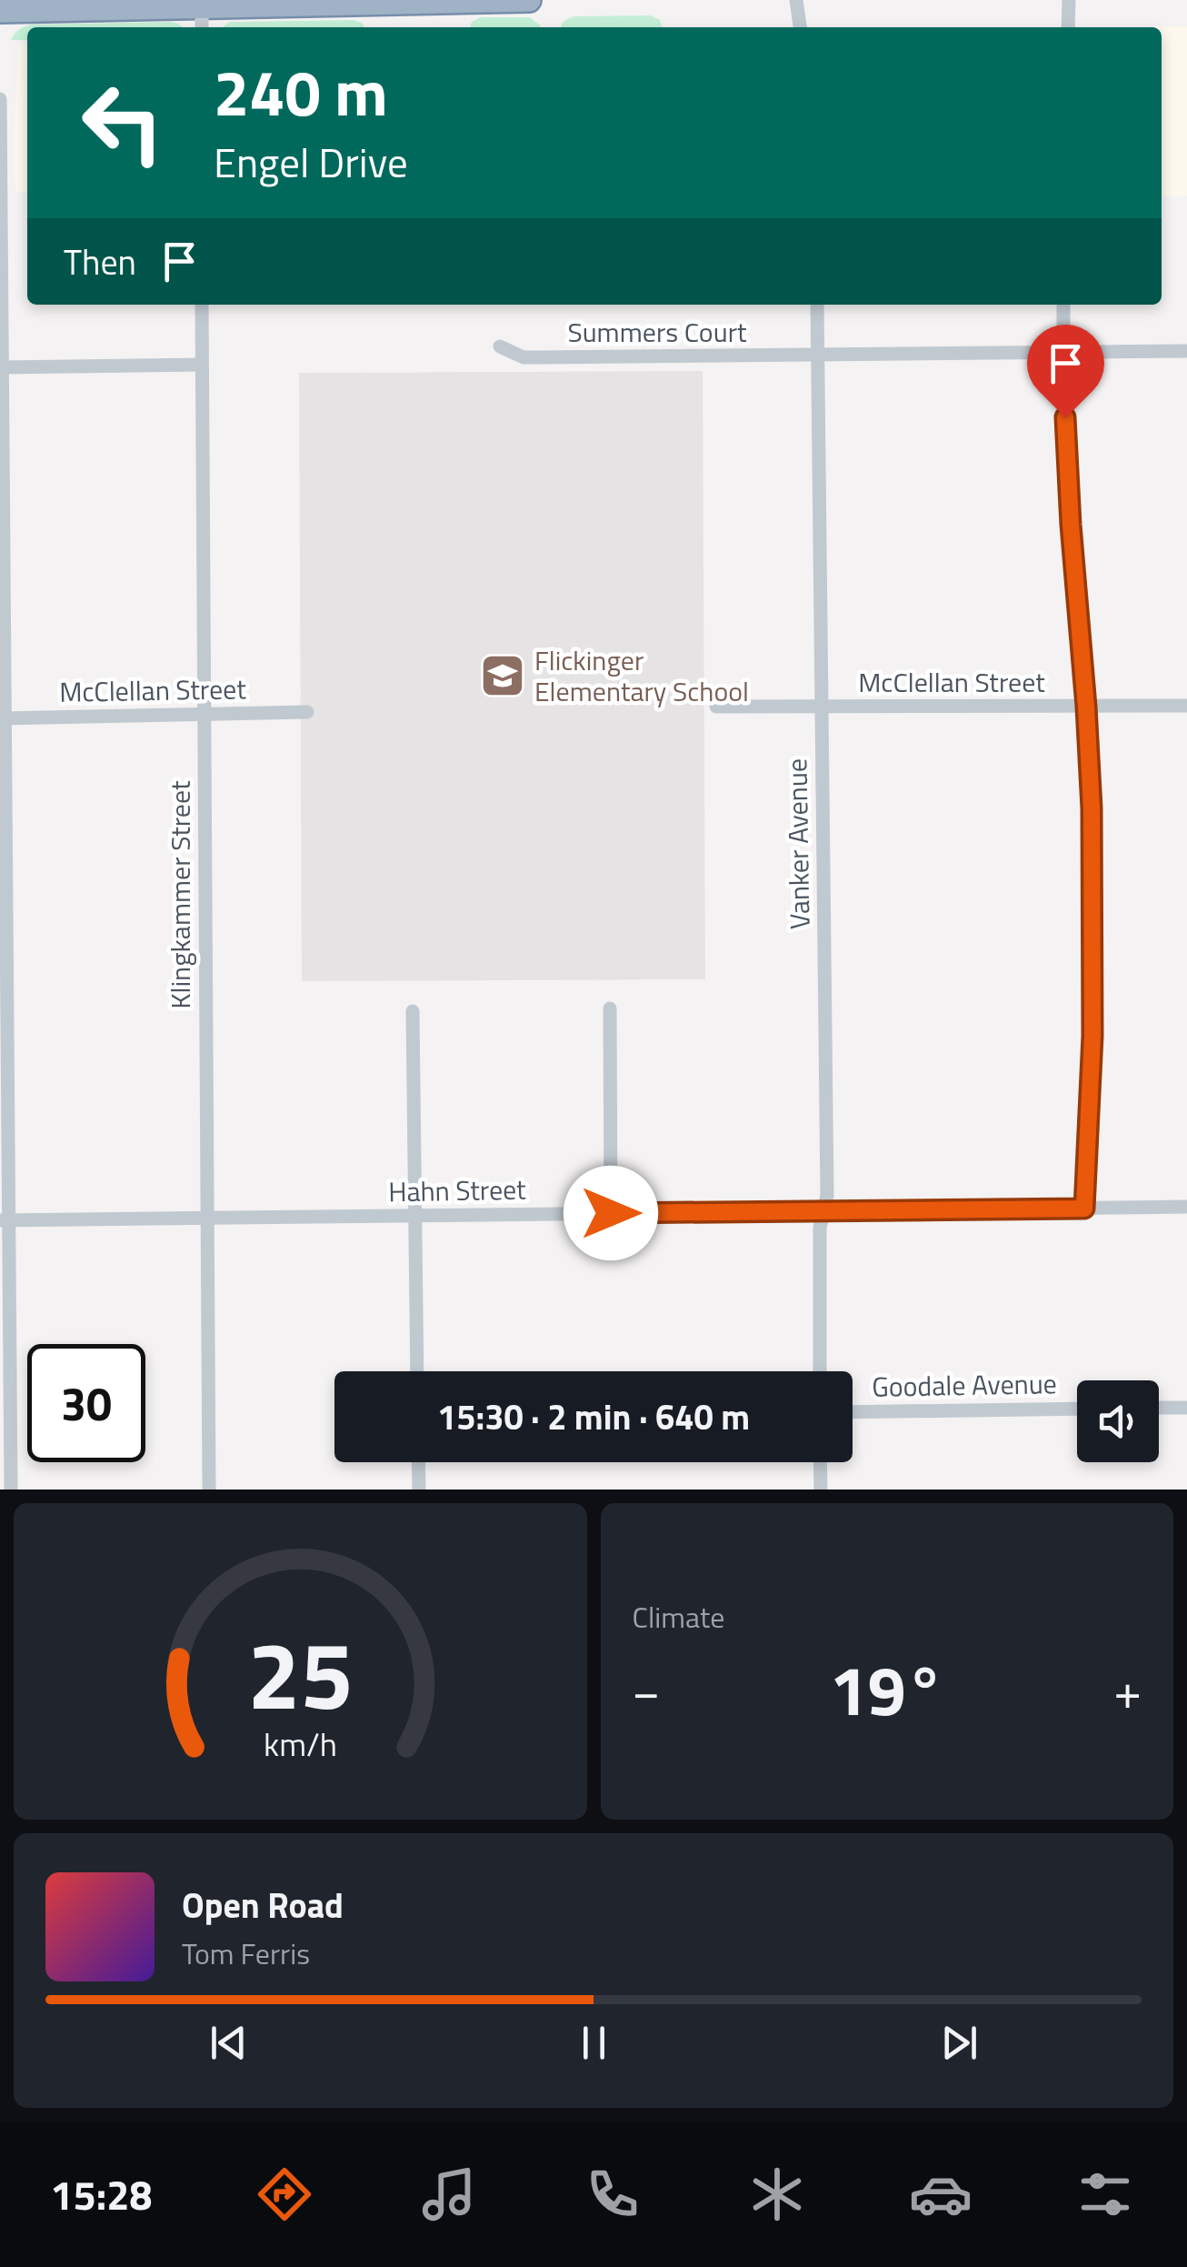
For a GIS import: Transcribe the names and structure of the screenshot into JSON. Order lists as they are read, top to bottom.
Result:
{
  "streets": {
    "street": [
      "Summers Court",
      "McClellan Street",
      "Vanker Avenue",
      "Klingkammer Street",
      "Hahn Street",
      "Goodale Avenue"
    ]
  },
  "crossings": [
    ["Summers Court", "Vanker Avenue"],
    ["McClellan Street", "Vanker Avenue"],
    ["McClellan Street", "Klingkammer Street"],
    ["Vanker Avenue", "Hahn Street"],
    ["Klingkammer Street", "Hahn Street"]
  ],
  "places": {
    "school or university": ["Flickinger Elementary School"]
  },
  "page": {
    "turn": ["240 m", "Engel Drive"],
    "then": "Then",
    "limit": "30",
    "trip": "15:30 · 2 min · 640 m",
    "tile": "Climate",
    "heat": ["−", "19°", "+"],
    "song": ["Open Road", "Tom Ferris"],
    "tabs": "15:28",
    "gauge": ["25", "km/h"]
  }
}
